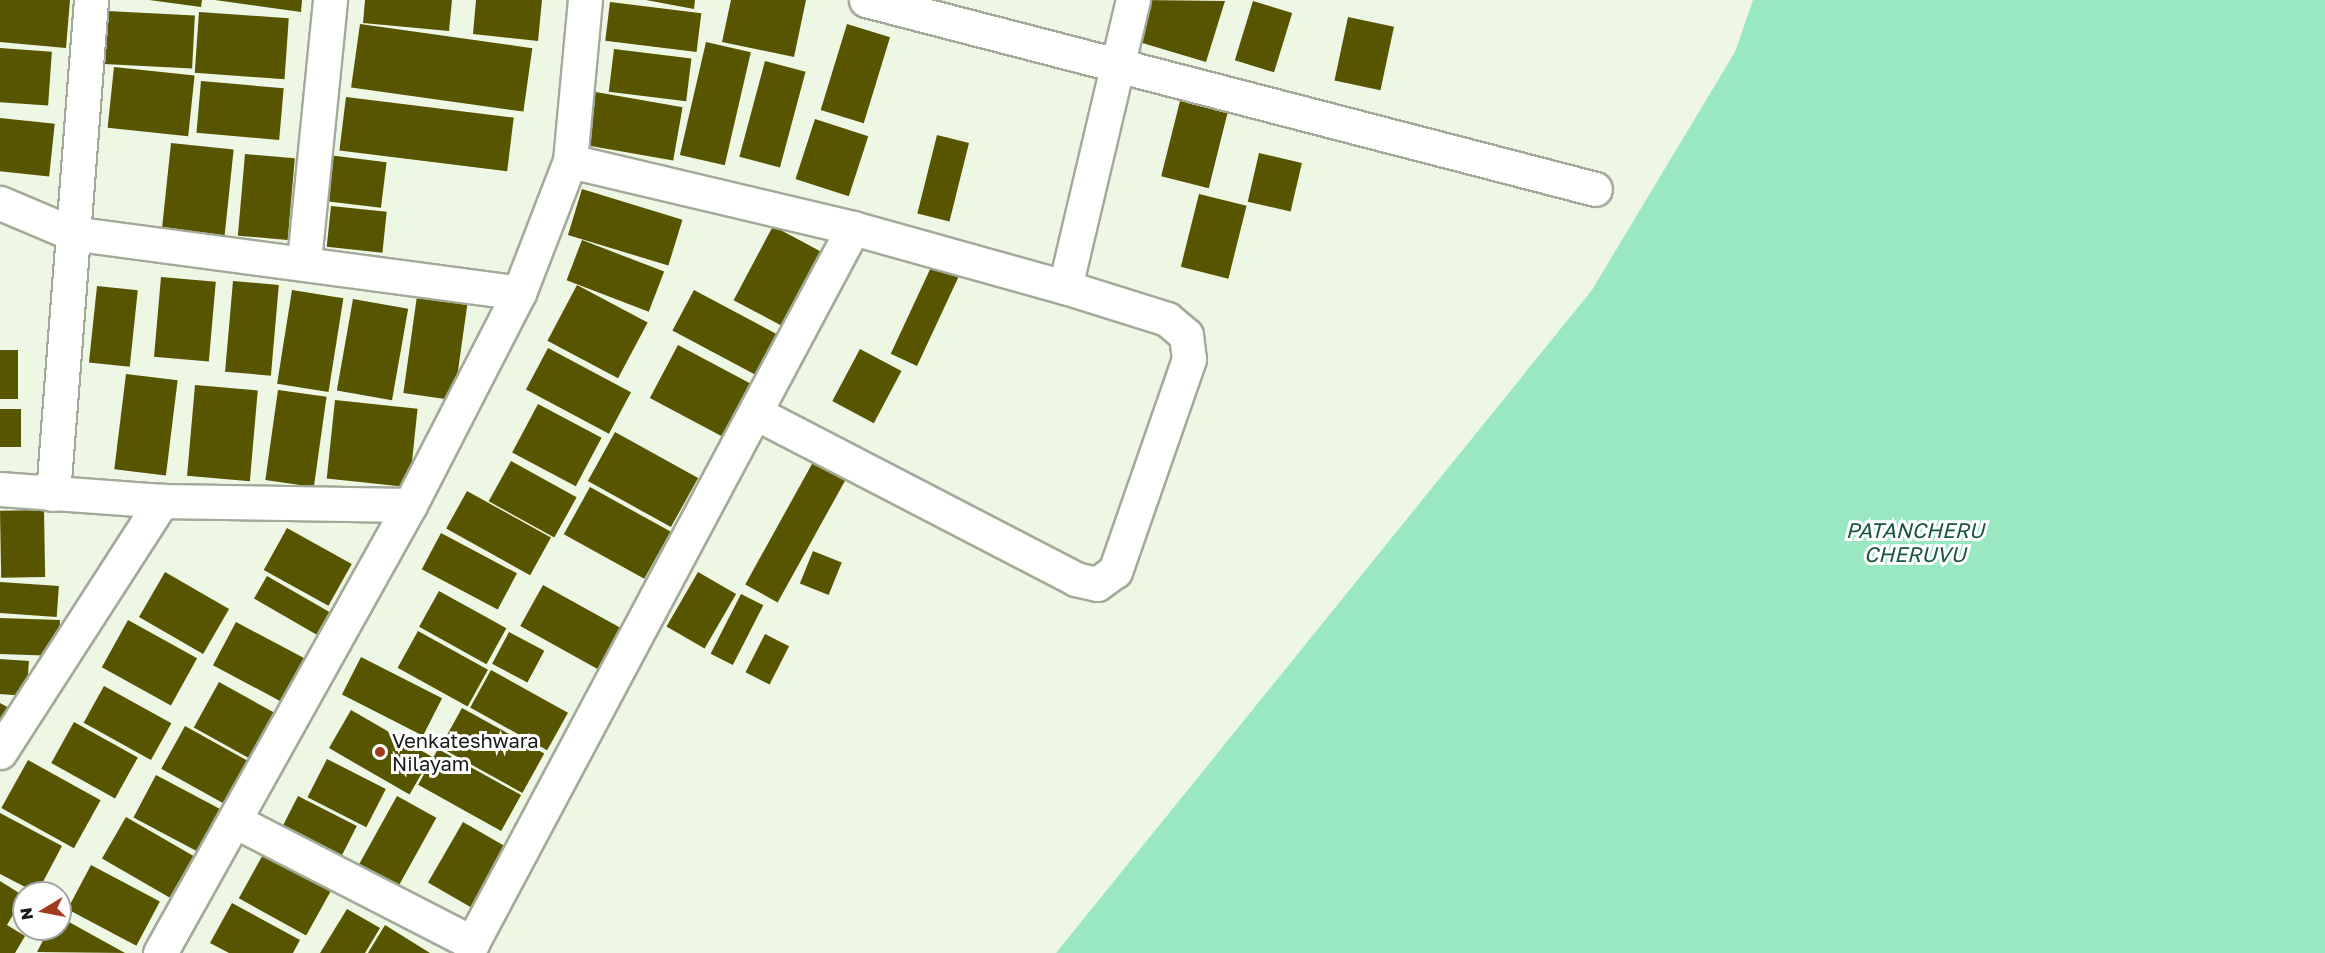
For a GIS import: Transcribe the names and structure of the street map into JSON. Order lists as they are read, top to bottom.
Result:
{
  "water": ["PATANCHERU CHERUVU"],
  "places": ["Venkateshwara Nilayam"],
  "north": "left"
}
